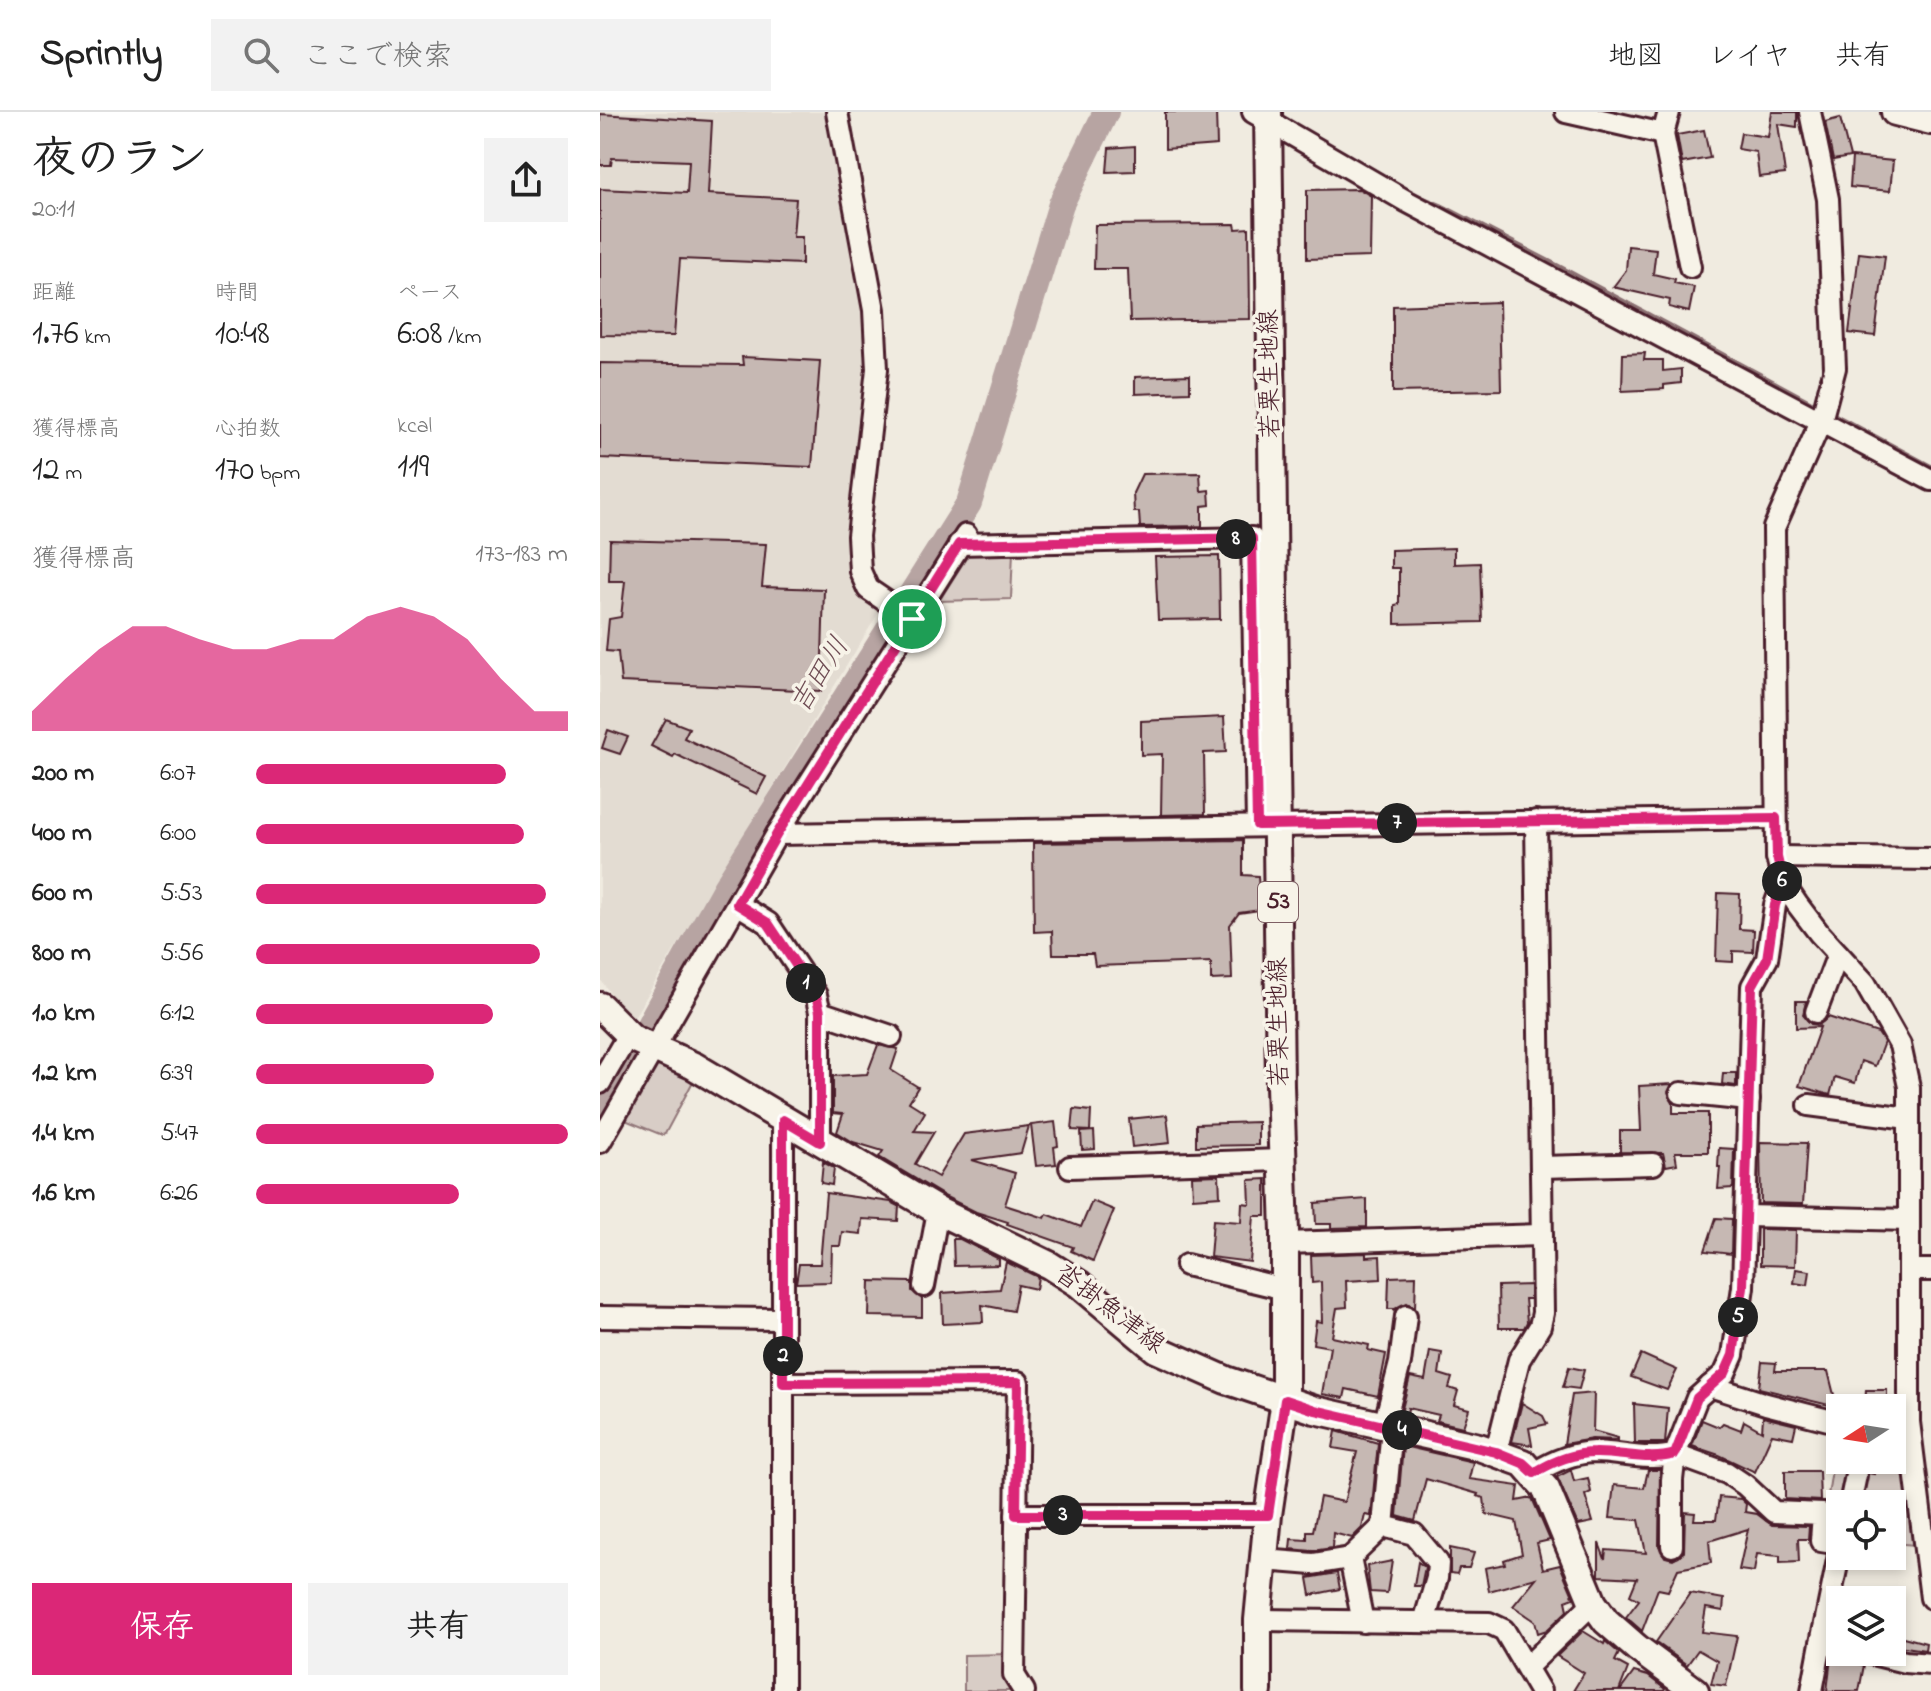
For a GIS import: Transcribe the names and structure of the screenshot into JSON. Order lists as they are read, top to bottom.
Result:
{
  "streets": {
    "main road": ["若栗生地線", "53", "沓掛魚津線"]
  },
  "crossings": [
    ["若栗生地線", "沓掛魚津線"]
  ],
  "water": ["吉田川"],
  "north": "left",
  "page": {
    "header": "Sprintly",
    "search": "ここで検索",
    "nav": ["地図", "レイヤ", "共有"],
    "heading": ["夜のラン", "20:11"],
    "stats": [
      ["距離", "1.76 km"],
      ["時間", "10:48"],
      ["ペース", "6:08 /km"],
      ["獲得標高", "12 m"],
      ["心拍数", "170 bpm"],
      ["kcal", "119"]
    ],
    "pins": [
      "8",
      "7",
      "6",
      "1",
      "5",
      "2",
      "4",
      "3"
    ],
    "chart": ["獲得標高", "173–183 m"],
    "list": [
      {
        "name": "200 m",
        "note": "6:07"
      },
      {
        "name": "400 m",
        "note": "6:00"
      },
      {
        "name": "600 m",
        "note": "5:53"
      },
      {
        "name": "800 m",
        "note": "5:56"
      },
      {
        "name": "1.0 km",
        "note": "6:12"
      },
      {
        "name": "1.2 km",
        "note": "6:39"
      },
      {
        "name": "1.4 km",
        "note": "5:47"
      },
      {
        "name": "1.6 km",
        "note": "6:26"
      }
    ],
    "buttons": ["保存", "共有"]
  }
}
